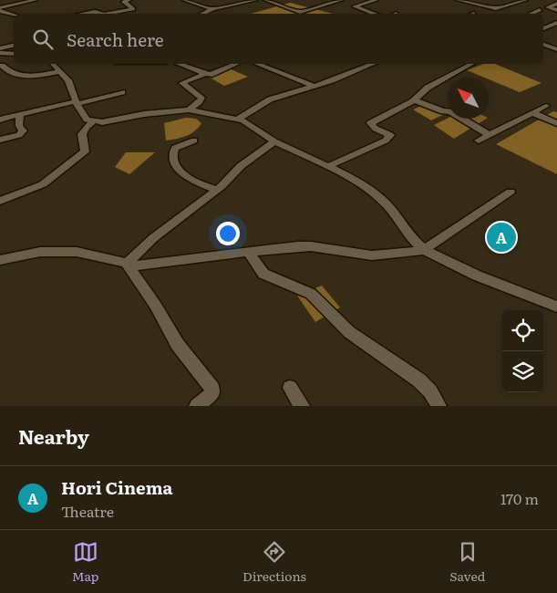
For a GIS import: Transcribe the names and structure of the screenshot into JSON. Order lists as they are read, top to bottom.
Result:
{
  "north": "top left",
  "page": {
    "search": "Search here",
    "pins": "A",
    "heading": "Nearby",
    "list": [
      {
        "mark": "A",
        "name": "Hori Cinema",
        "note": "Theatre",
        "value": "170 m"
      }
    ],
    "nav": ["Map", "Directions", "Saved"]
  }
}
